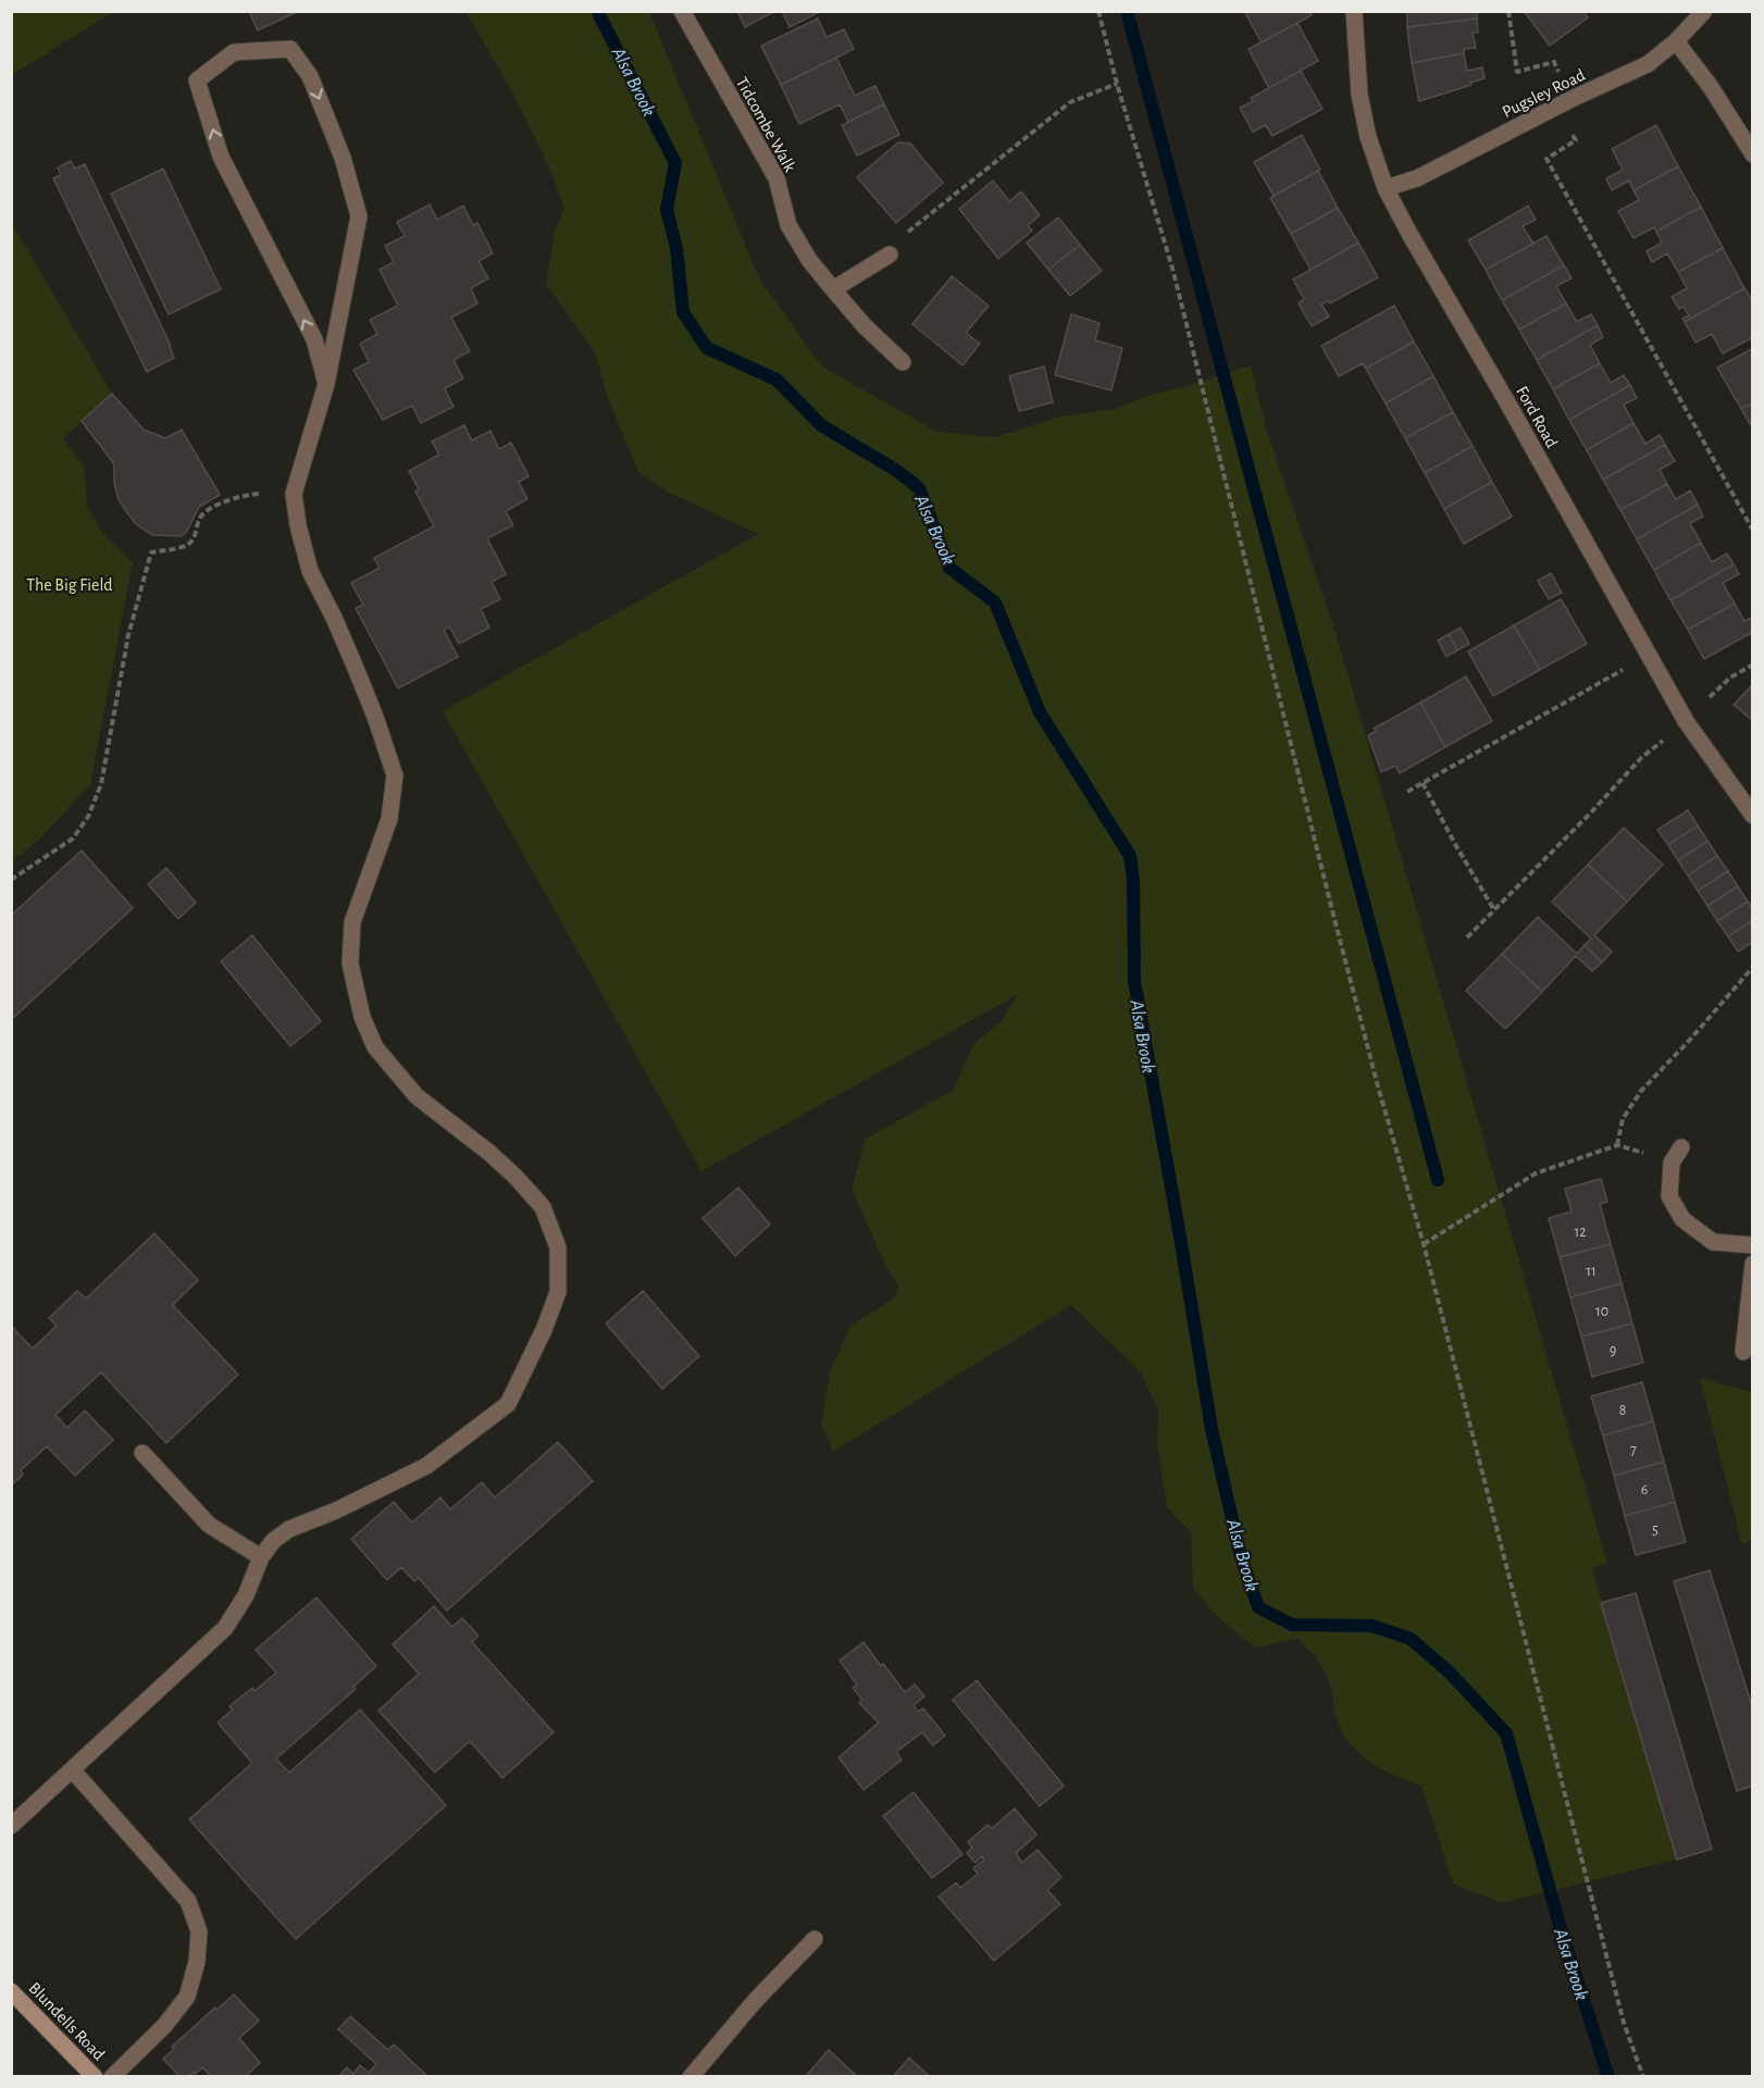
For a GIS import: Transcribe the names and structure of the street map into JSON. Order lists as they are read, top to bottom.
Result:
{
  "streets": {
    "street": [
      "Pugsley Road",
      "Tidcombe Walk",
      "Ford Road",
      "Blundells Road"
    ]
  },
  "crossings": [
    ["Pugsley Road", "Ford Road"]
  ],
  "water": ["Alsa Brook"],
  "parks": ["The Big Field"],
  "house_numbers": [
    "12",
    "11",
    "10",
    "9",
    "8",
    "7",
    "6",
    "5"
  ]
}
